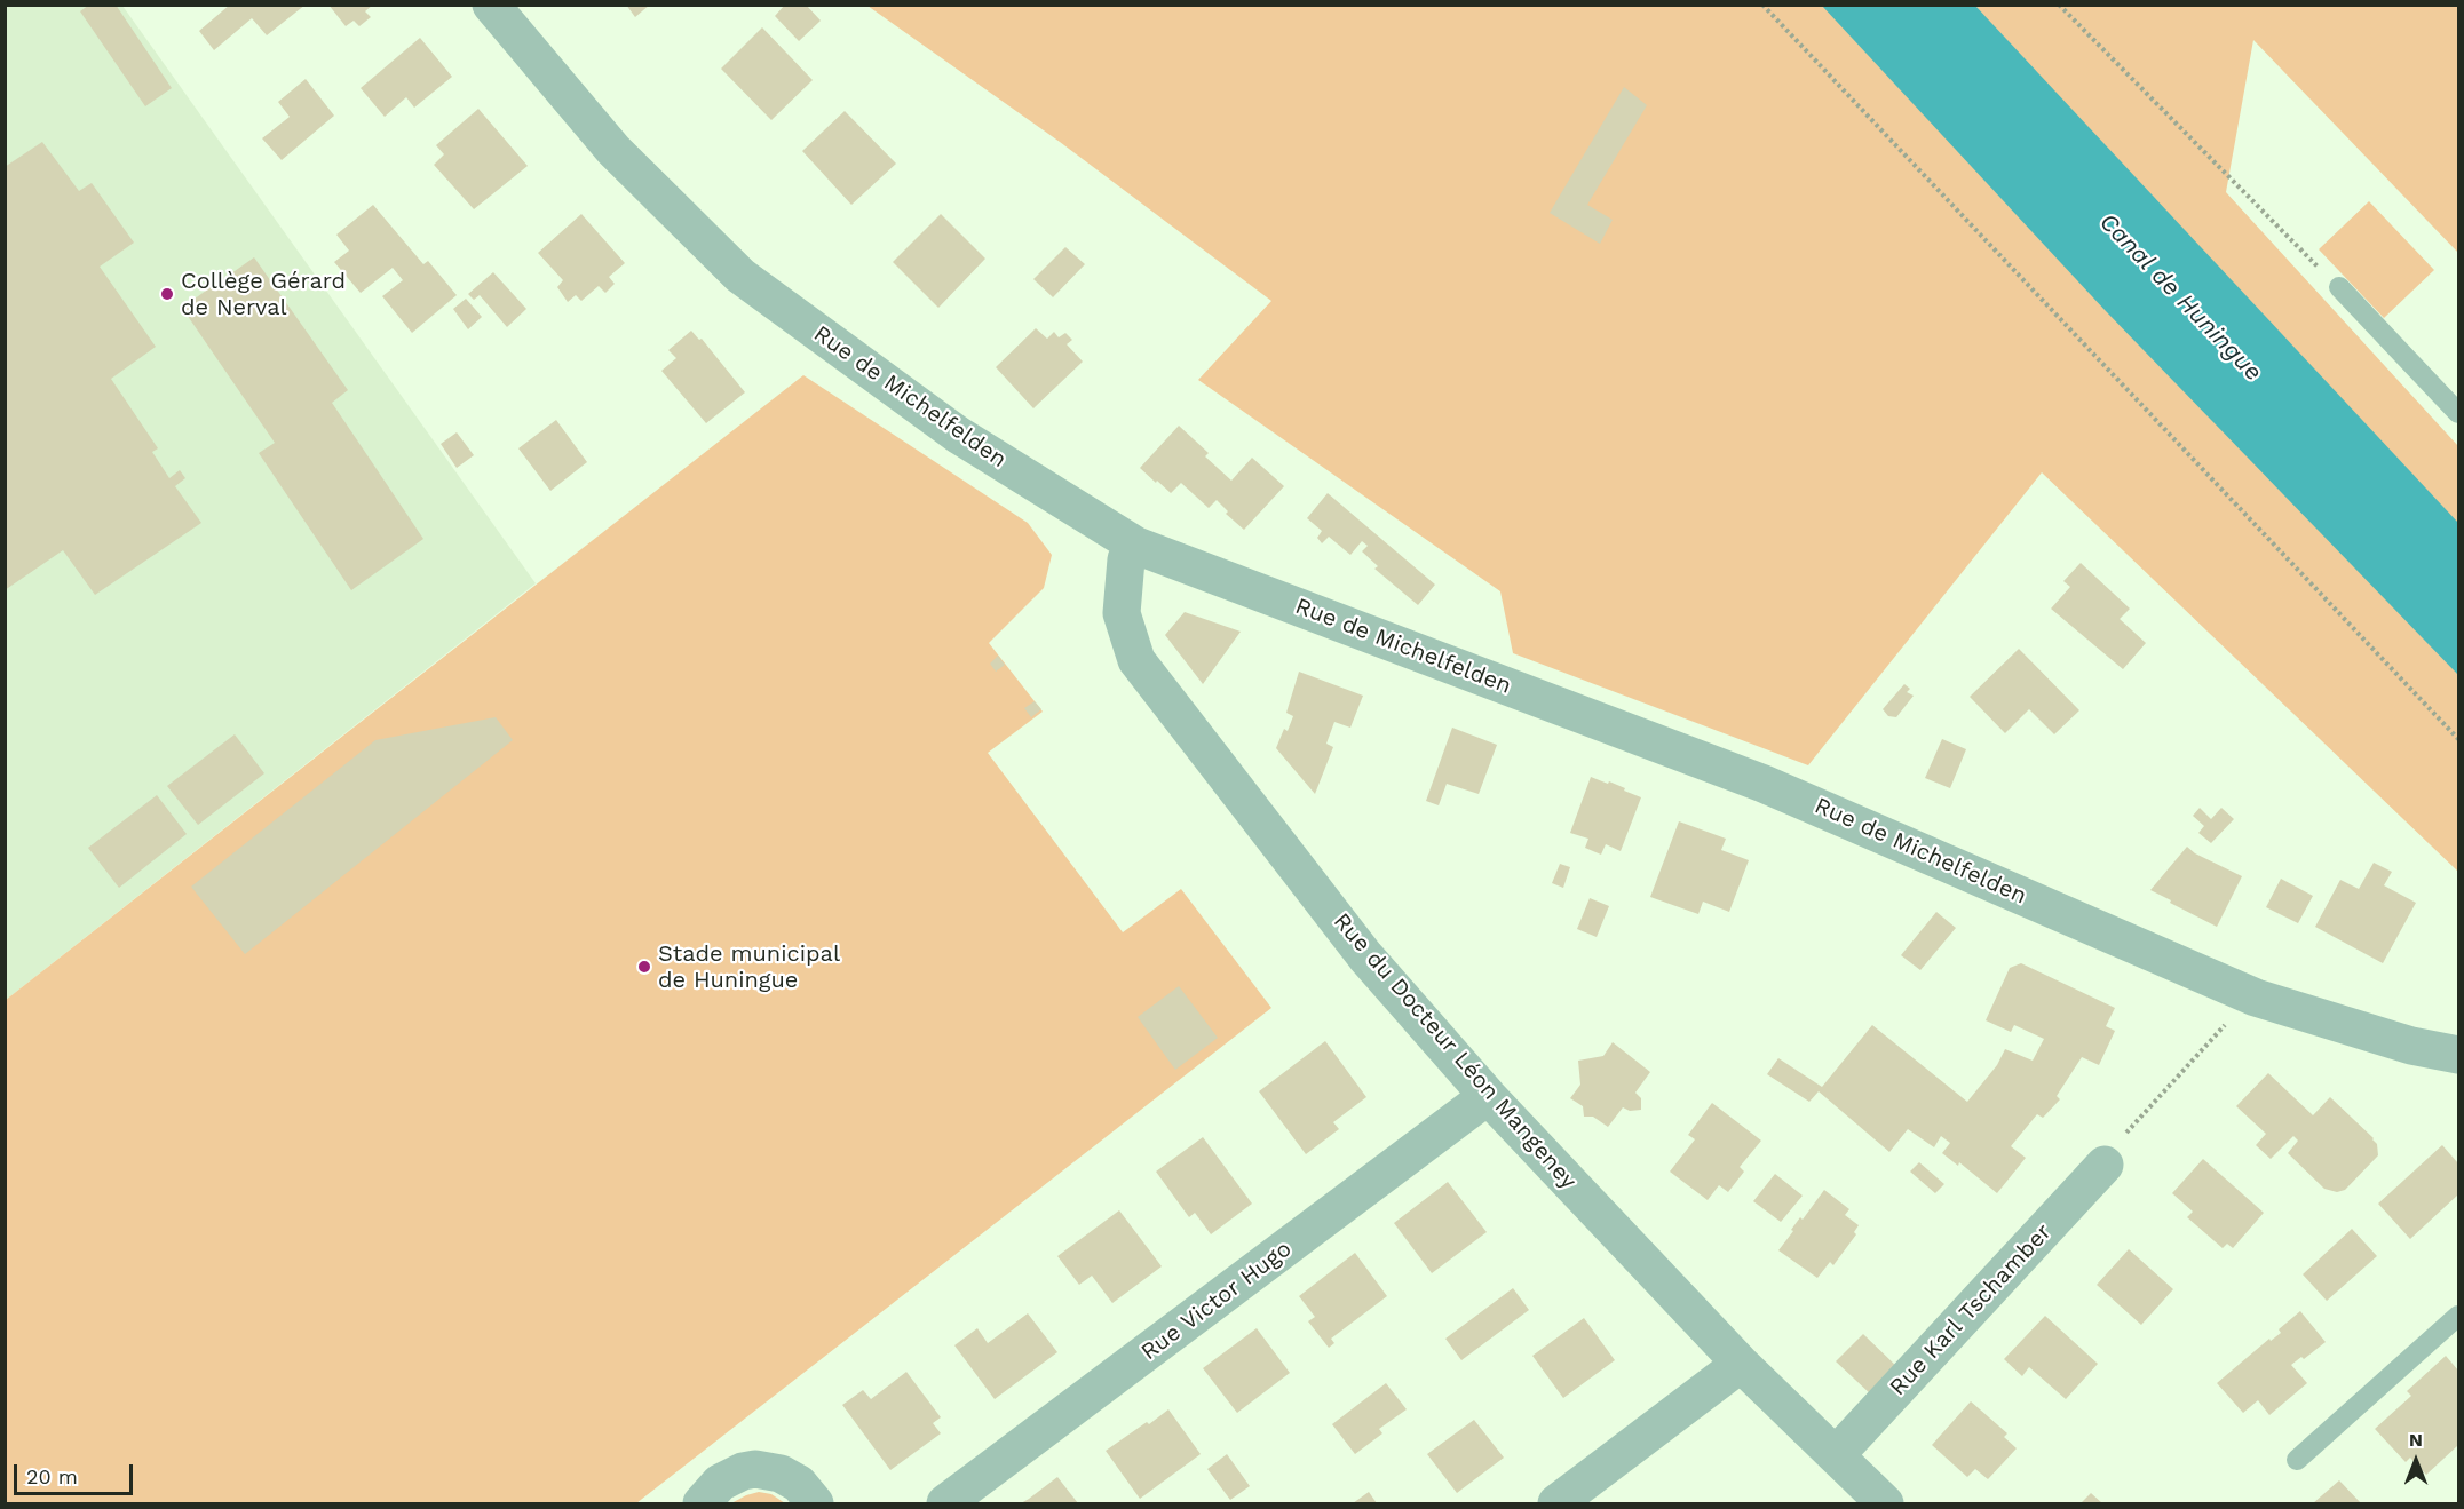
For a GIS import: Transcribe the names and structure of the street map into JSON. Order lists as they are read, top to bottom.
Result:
{
  "streets": {
    "street": [
      "Rue de Michelfelden",
      "Rue du Docteur Léon Mangeney",
      "Rue Victor Hugo",
      "Rue Karl Tschamber"
    ]
  },
  "crossings": [
    ["Rue de Michelfelden", "Rue du Docteur Léon Mangeney"],
    ["Rue du Docteur Léon Mangeney", "Rue Victor Hugo"],
    ["Rue du Docteur Léon Mangeney", "Rue Karl Tschamber"]
  ],
  "water": ["Canal de Huningue"],
  "places": ["Collège Gérard de Nerval", "Stade municipal de Huningue"],
  "scale_bar": "20 m",
  "north": "top"
}
